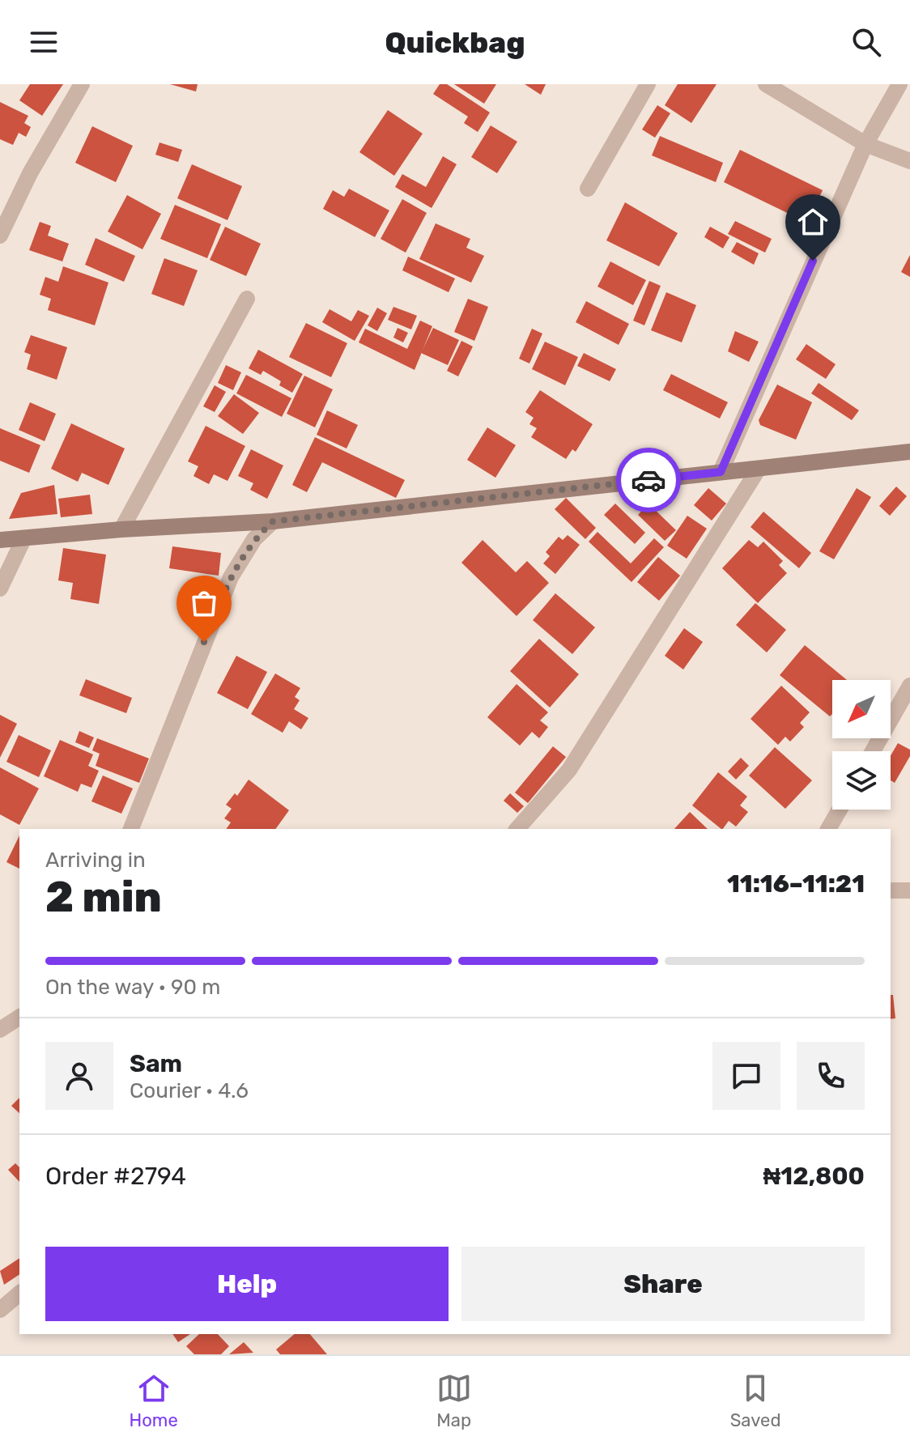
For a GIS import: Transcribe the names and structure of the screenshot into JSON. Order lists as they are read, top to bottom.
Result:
{
  "north": "bottom left",
  "page": {
    "header": "Quickbag",
    "heading": ["2 min", "Arriving in", "11:16–11:21"],
    "panel": [
      "Sam",
      "Courier · 4.6",
      "Order #2794",
      "₦12,800"
    ],
    "bar": "On the way · 90 m",
    "buttons": ["Help", "Share"],
    "tabs": ["Home", "Map", "Saved"]
  }
}
